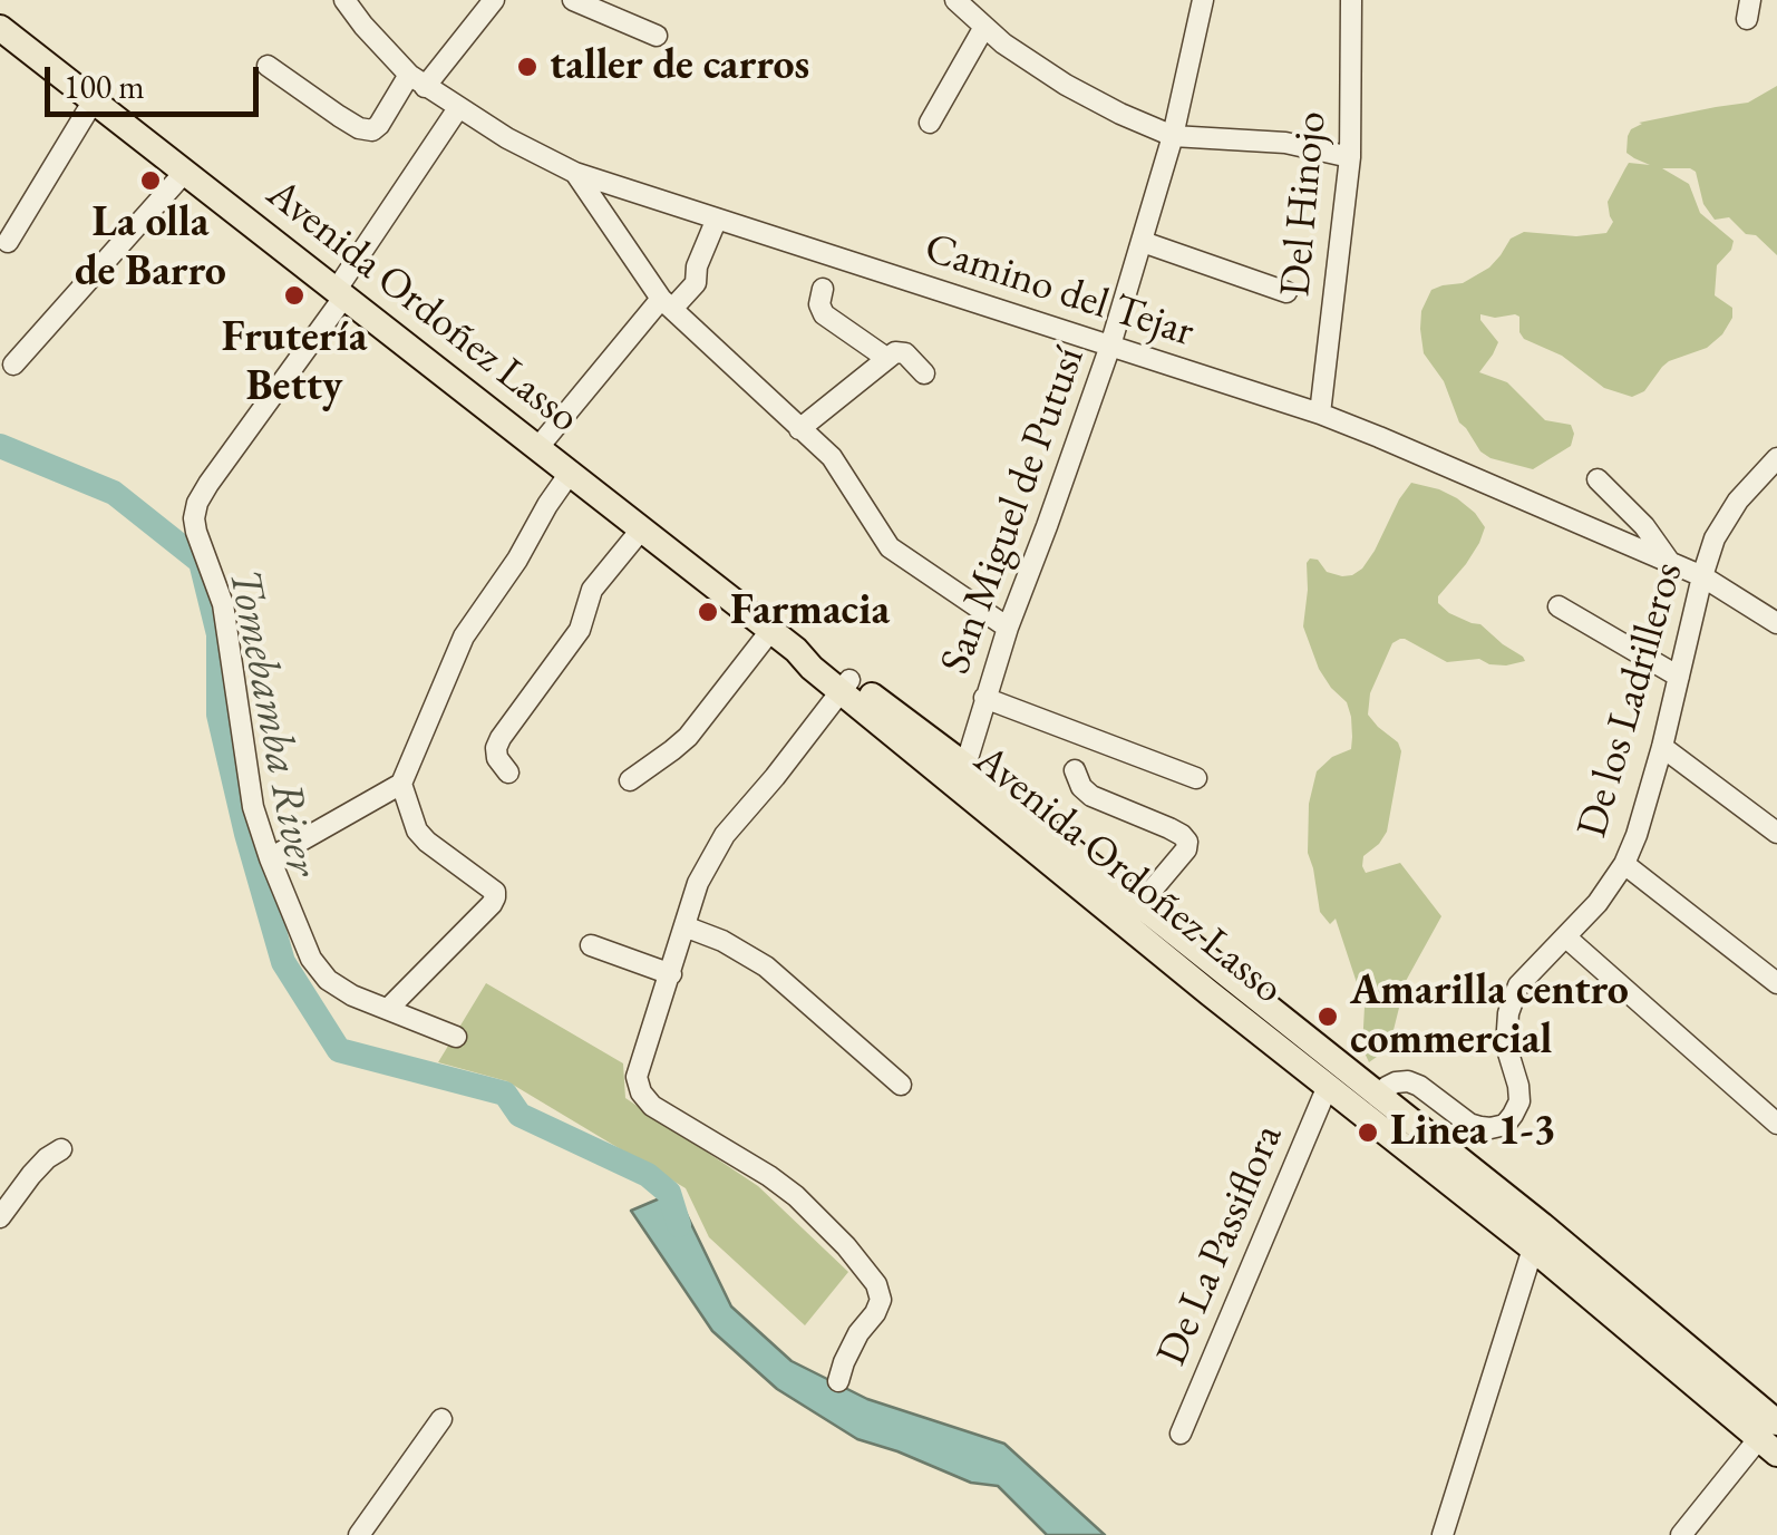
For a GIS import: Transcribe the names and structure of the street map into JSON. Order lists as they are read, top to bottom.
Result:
{
  "streets": {
    "main road": ["Avenida Ordoñez Lasso"],
    "street": [
      "Del Hinojo",
      "Camino del Tejar",
      "San Miguel de Putusí",
      "De los Ladrilleros",
      "De La Passiflora"
    ]
  },
  "crossings": [
    ["Del Hinojo", "Camino del Tejar"],
    ["Camino del Tejar", "San Miguel de Putusí"],
    ["Camino del Tejar", "De los Ladrilleros"],
    ["Avenida Ordoñez Lasso", "San Miguel de Putusí"],
    ["Avenida Ordoñez Lasso", "De los Ladrilleros"],
    ["Avenida Ordoñez Lasso", "De La Passiflora"]
  ],
  "water": ["Tomebamba River"],
  "places": [
    "taller de carros",
    "La olla de Barro",
    "Frutería Betty",
    "Farmacia",
    "Amarilla centro commercial",
    "Linea 1-3"
  ],
  "scale_bar": "100 m"
}
